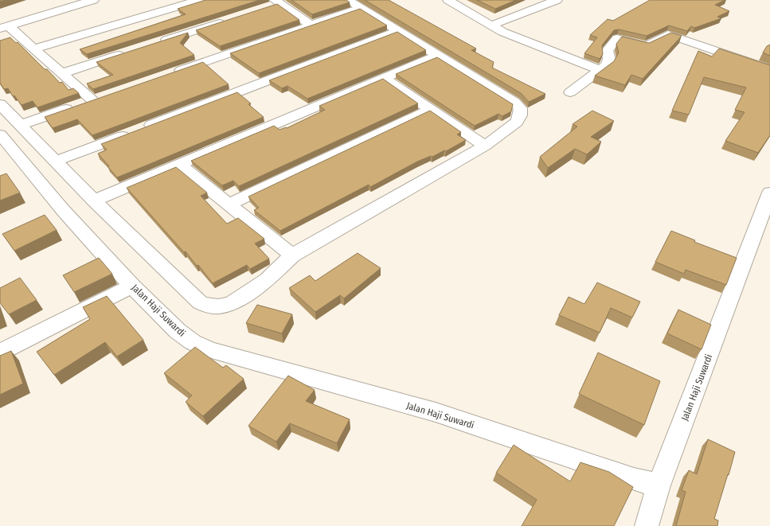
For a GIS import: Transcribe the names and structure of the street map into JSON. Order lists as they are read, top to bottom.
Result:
{
  "streets": {
    "street": ["Jalan Haji Suwardi"]
  }
}
